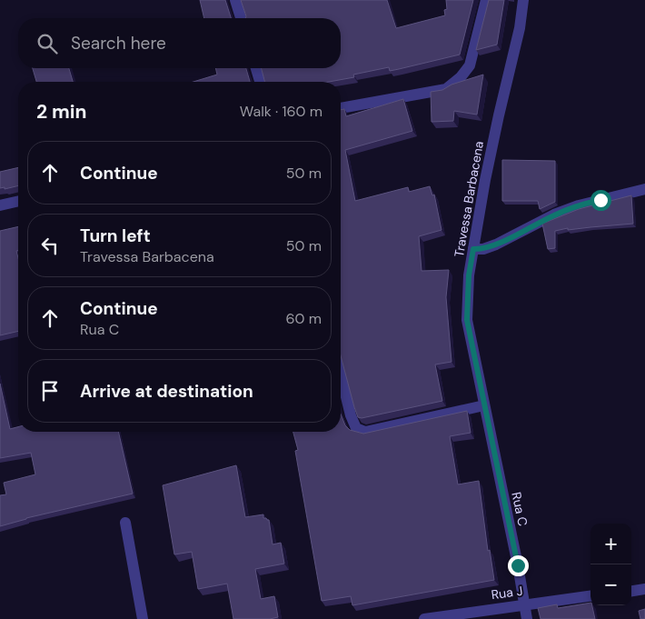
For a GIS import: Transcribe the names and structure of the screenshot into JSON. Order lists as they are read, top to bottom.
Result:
{
  "streets": {
    "street": ["Travessa Barbacena", "Rua C", "Rua J"]
  },
  "crossings": [
    ["Travessa Barbacena", "Rua C"],
    ["Rua C", "Rua J"]
  ],
  "page": {
    "search": "Search here",
    "heading": ["2 min", "Walk · 160 m"],
    "list": [
      ["Continue", "50 m"],
      ["Turn left", "Travessa Barbacena", "50 m"],
      ["Continue", "Rua C", "60 m"],
      "Arrive at destination"
    ],
    "map_buttons": ["+", "−"]
  }
}
